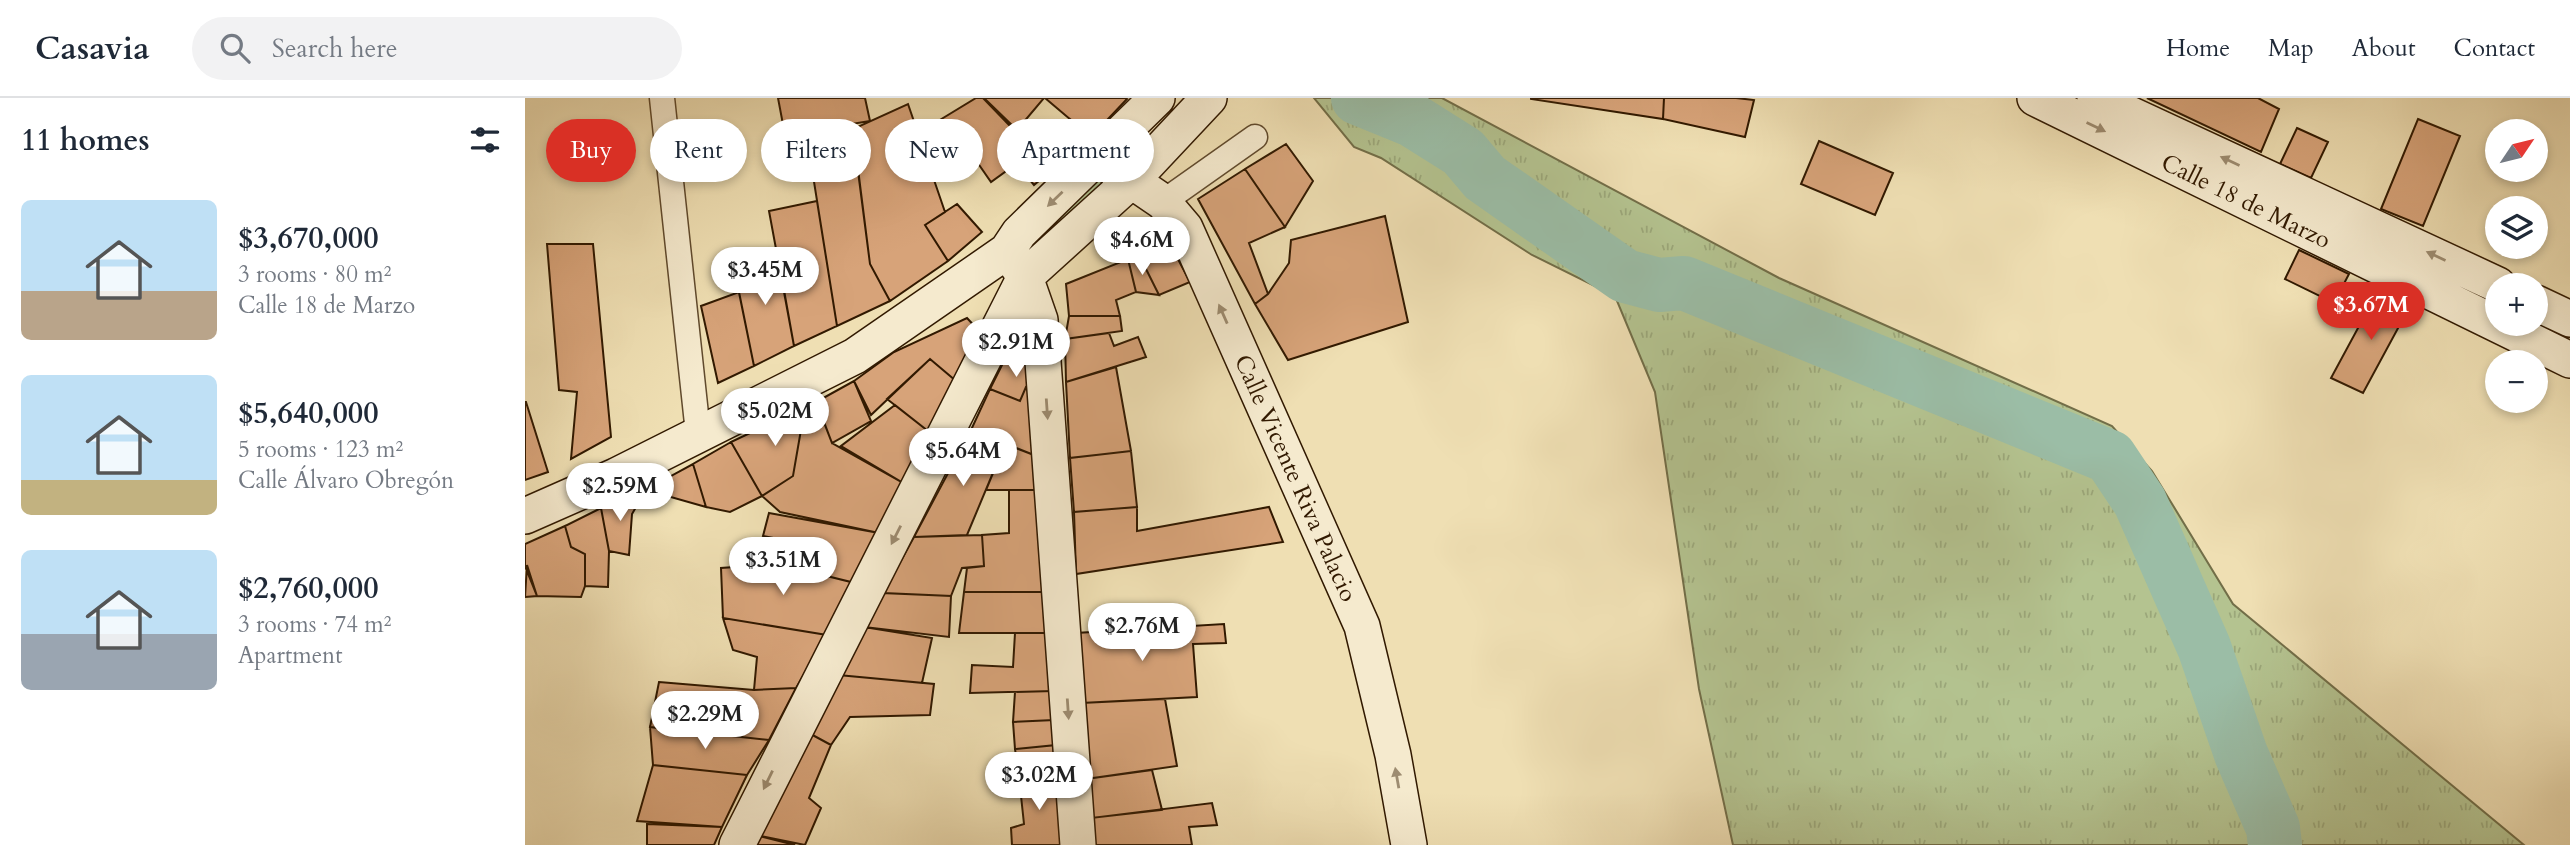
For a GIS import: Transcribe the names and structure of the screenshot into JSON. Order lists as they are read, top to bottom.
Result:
{
  "streets": {
    "street": ["Calle 18 de Marzo", "Calle Vicente Riva Palacio"]
  },
  "north": "top right",
  "page": {
    "header": "Casavia",
    "search": "Search here",
    "nav": [
      "Home",
      "Map",
      "About",
      "Contact"
    ],
    "heading": "11 homes",
    "map_buttons": ["+", "−"],
    "chip": [
      "Buy",
      "Rent",
      "Filters",
      "New",
      "Apartment"
    ],
    "list": [
      {
        "name": "$3,670,000",
        "note": "3 rooms · 80 m² · Calle 18 de Marzo"
      },
      {
        "name": "$5,640,000",
        "note": "5 rooms · 123 m² · Calle Álvaro Obregón"
      },
      {
        "name": "$2,760,000",
        "note": "3 rooms · 74 m² · Apartment"
      }
    ],
    "price": [
      "$4.6M",
      "$3.45M",
      "$3.67M",
      "$2.91M",
      "$5.02M",
      "$5.64M",
      "$2.59M",
      "$3.51M",
      "$2.76M",
      "$2.29M",
      "$3.02M"
    ]
  }
}
